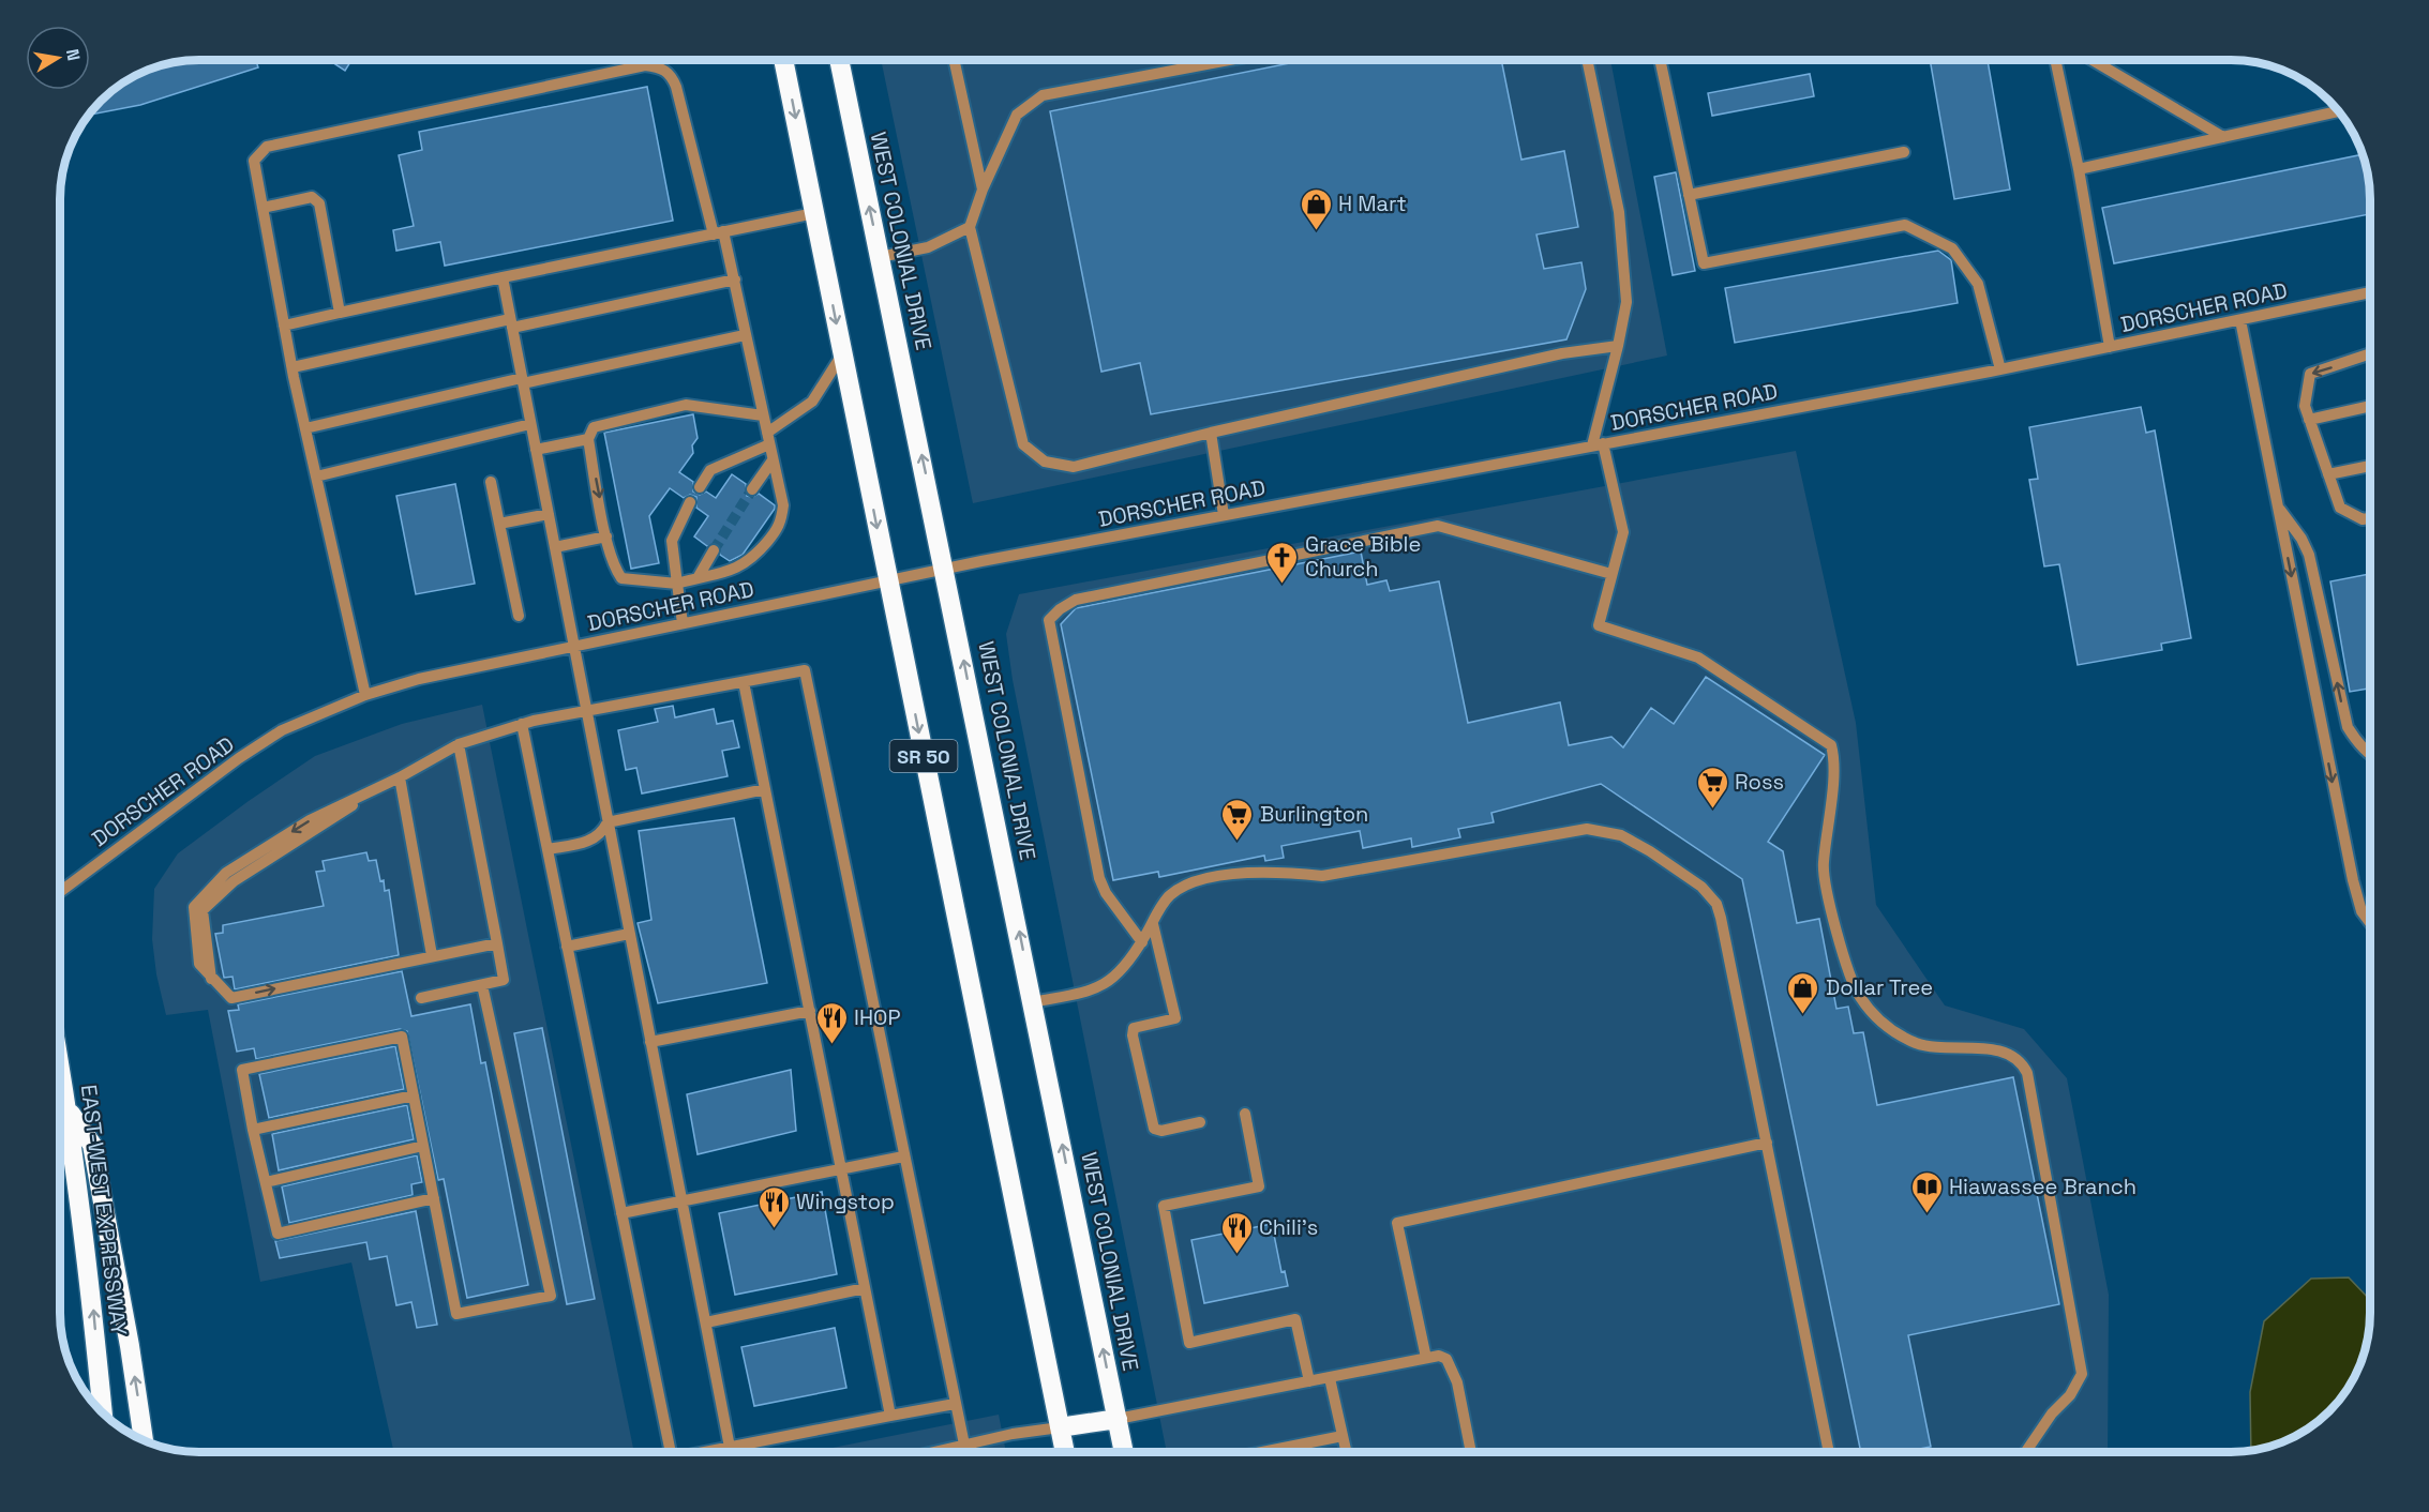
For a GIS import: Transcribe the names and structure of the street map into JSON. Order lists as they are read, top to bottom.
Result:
{
  "streets": {
    "highway": ["WEST COLONIAL DRIVE", "SR 50", "EAST-WEST EXPRESSWAY"],
    "street": ["DORSCHER ROAD"]
  },
  "crossings": [
    ["WEST COLONIAL DRIVE", "DORSCHER ROAD"],
    ["DORSCHER ROAD", "SR 50"]
  ],
  "places": {
    "shop": ["H Mart", "Dollar Tree"],
    "church": ["Grace Bible Church"],
    "supermarket": ["Ross", "Burlington"],
    "restaurant": ["IHOP", "Wingstop", "Chili's"],
    "library": ["Hiawassee Branch"]
  },
  "north": "right"
}
